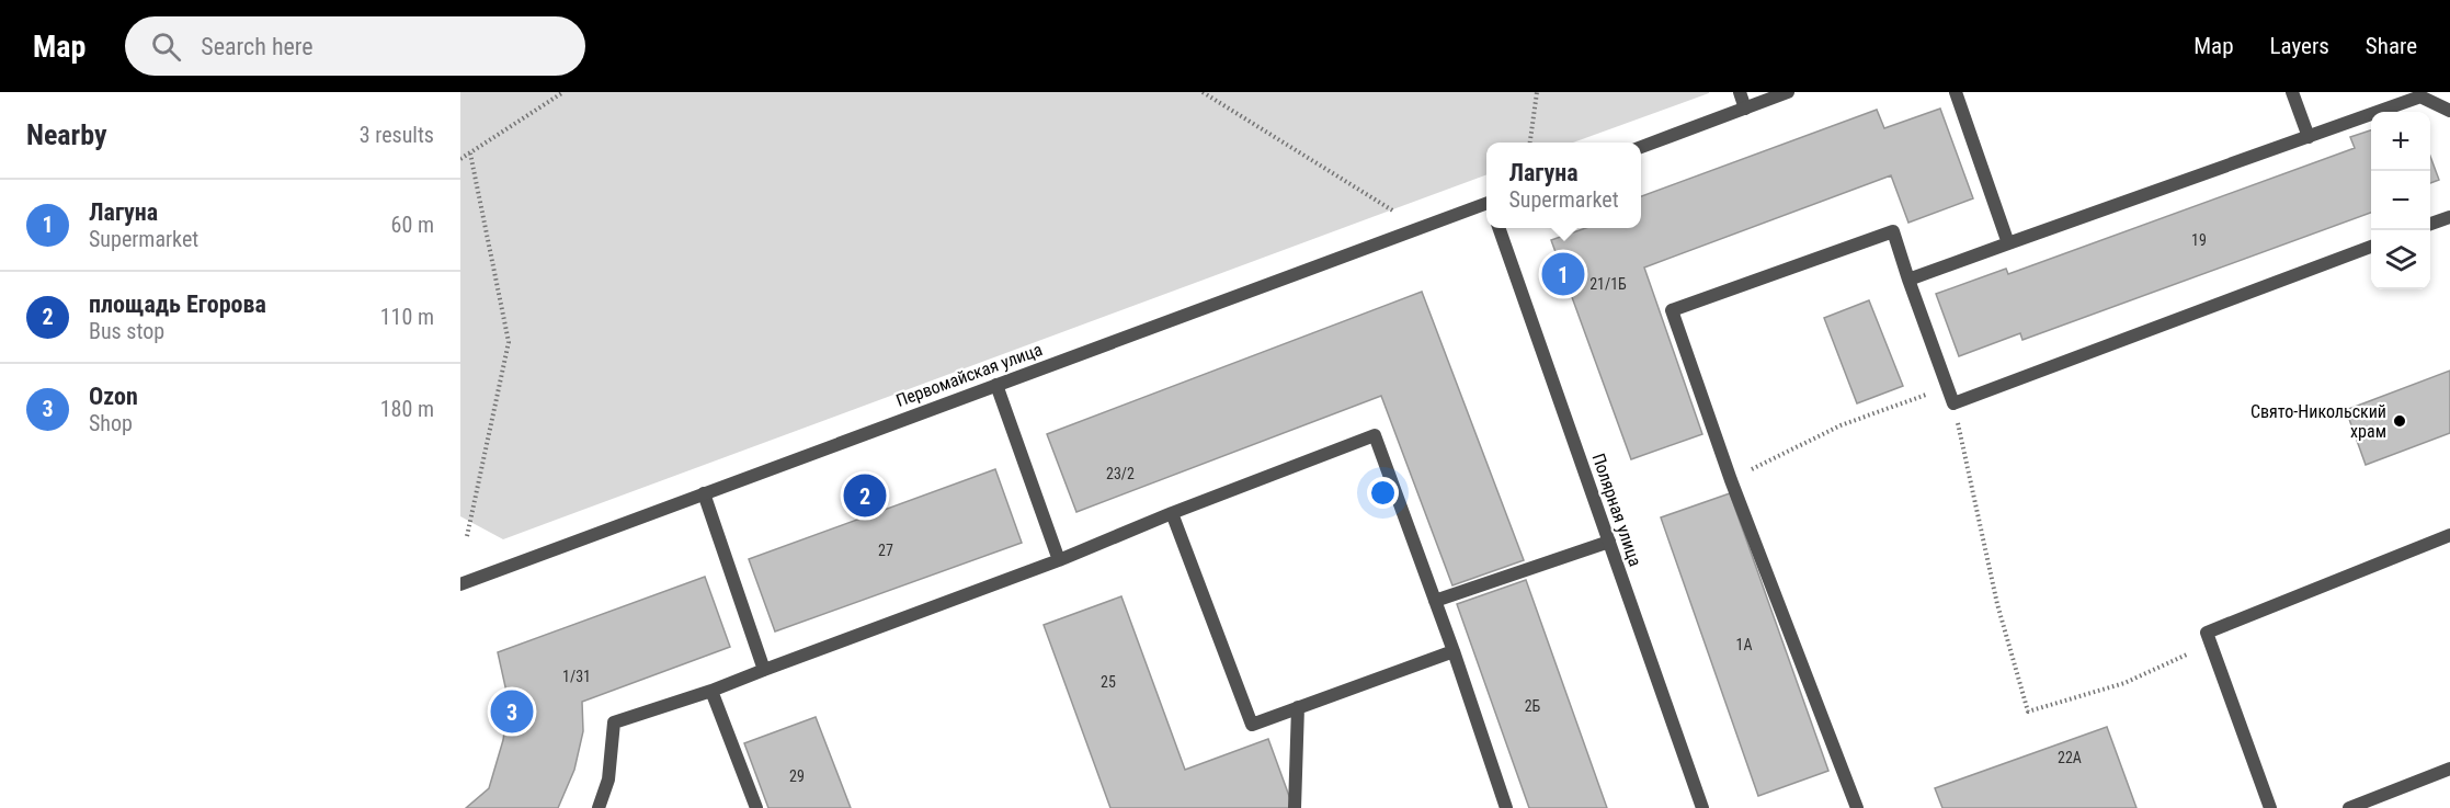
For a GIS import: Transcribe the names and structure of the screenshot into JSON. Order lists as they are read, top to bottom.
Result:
{
  "streets": {
    "street": ["Первомайская улица", "Полярная улица"]
  },
  "places": ["Свято-Никольский храм"],
  "house_numbers": [
    "19",
    "21/1Б",
    "23/2",
    "27",
    "1А",
    "1/31",
    "25",
    "2Б",
    "22А",
    "29"
  ],
  "page": {
    "header": "Map",
    "search": "Search here",
    "nav": ["Map", "Layers", "Share"],
    "heading": ["Nearby", "3 results"],
    "map_buttons": ["+", "−"],
    "popup": ["Лагуна", "Supermarket"],
    "list": [
      {
        "mark": "1",
        "name": "Лагуна",
        "note": "Supermarket",
        "value": "60 m"
      },
      {
        "mark": "2",
        "name": "площадь Егорова",
        "note": "Bus stop",
        "value": "110 m"
      },
      {
        "mark": "3",
        "name": "Ozon",
        "note": "Shop",
        "value": "180 m"
      }
    ],
    "pins": ["1", "2", "3"]
  }
}
